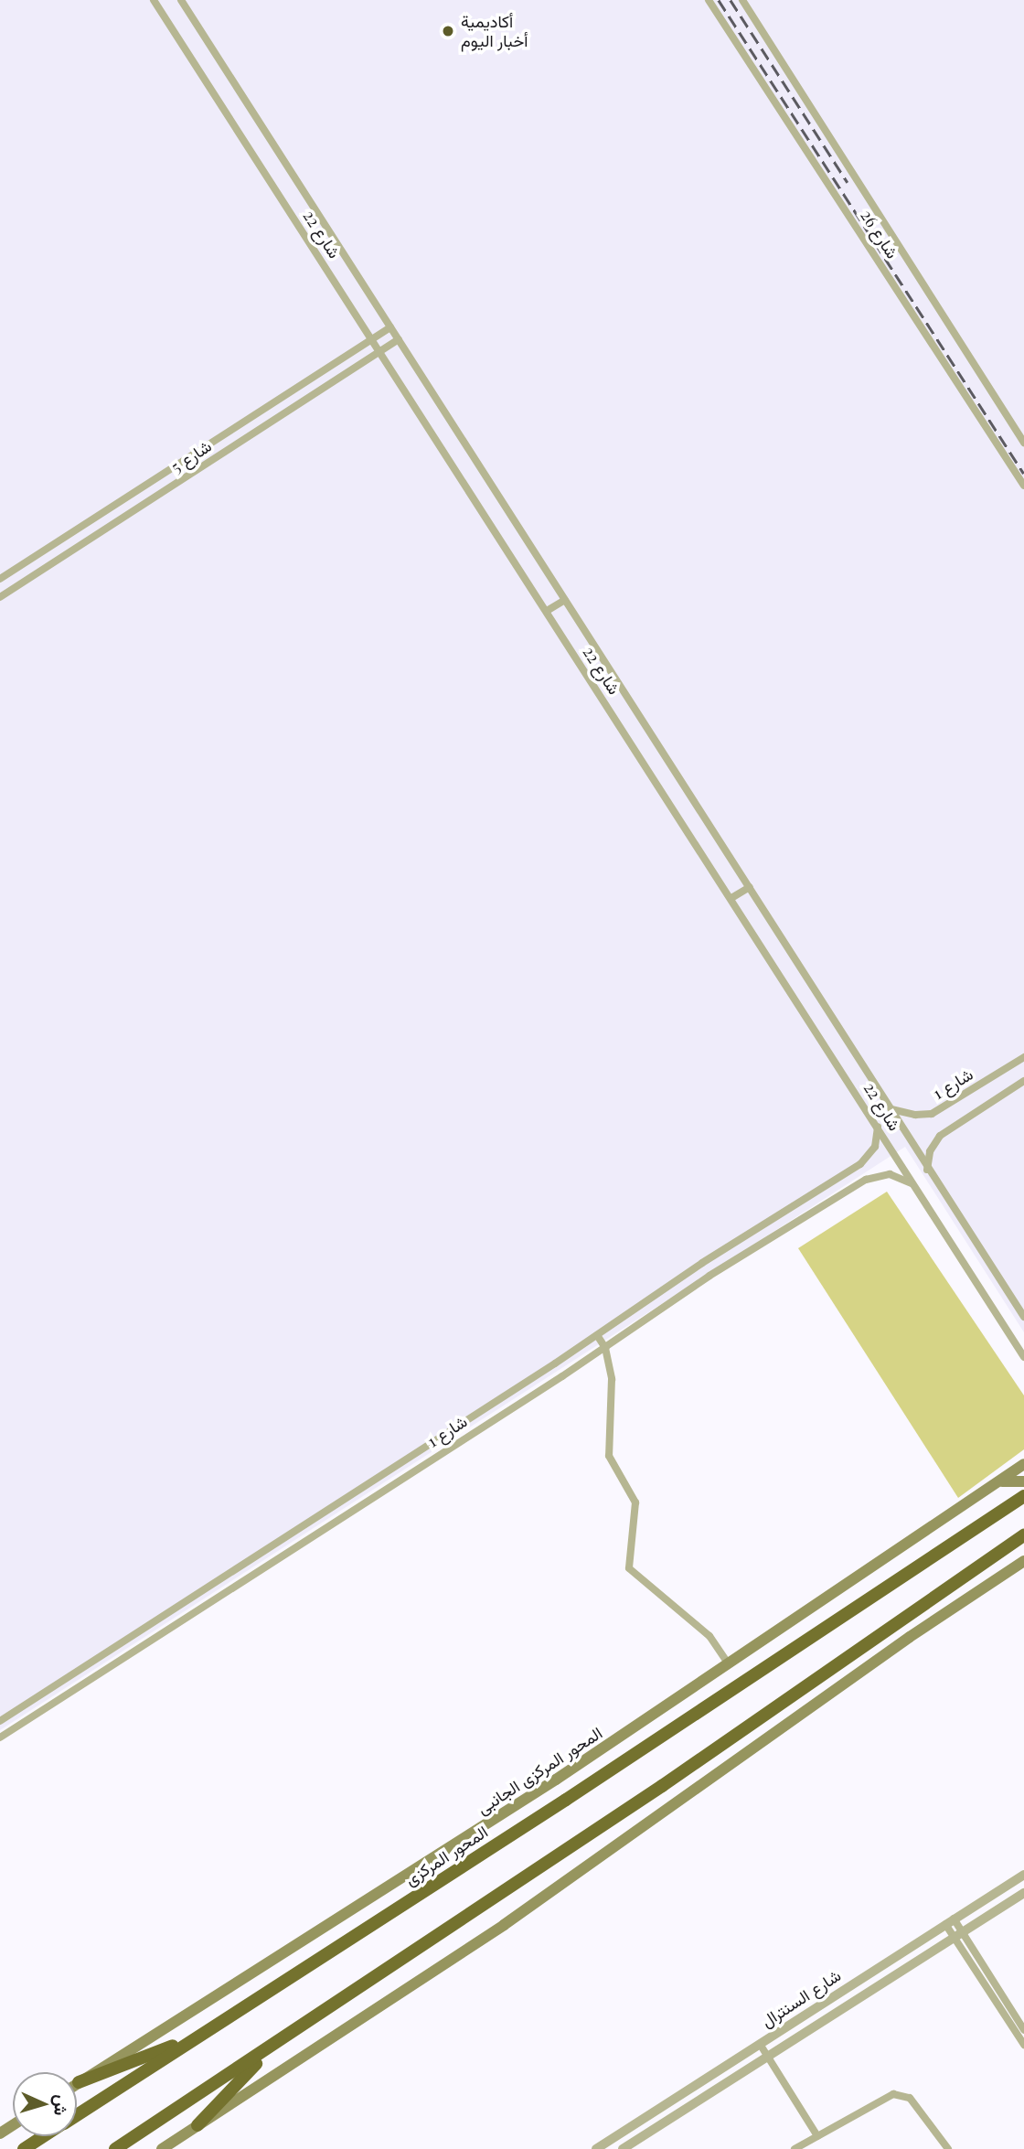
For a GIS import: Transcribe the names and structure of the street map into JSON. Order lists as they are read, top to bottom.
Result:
{
  "streets": {
    "highway": ["المحور المركزى"],
    "main road": ["المحور المركزى الجانبى"],
    "street": [
      "شارع 22",
      "شارع 26",
      "شارع 5",
      "شارع 1",
      "شارع السنترال"
    ]
  },
  "crossings": [
    ["شارع 22", "شارع 5"],
    ["شارع 22", "شارع 1"]
  ],
  "places": ["أكاديمية أخبار اليوم"],
  "north": "right"
}
